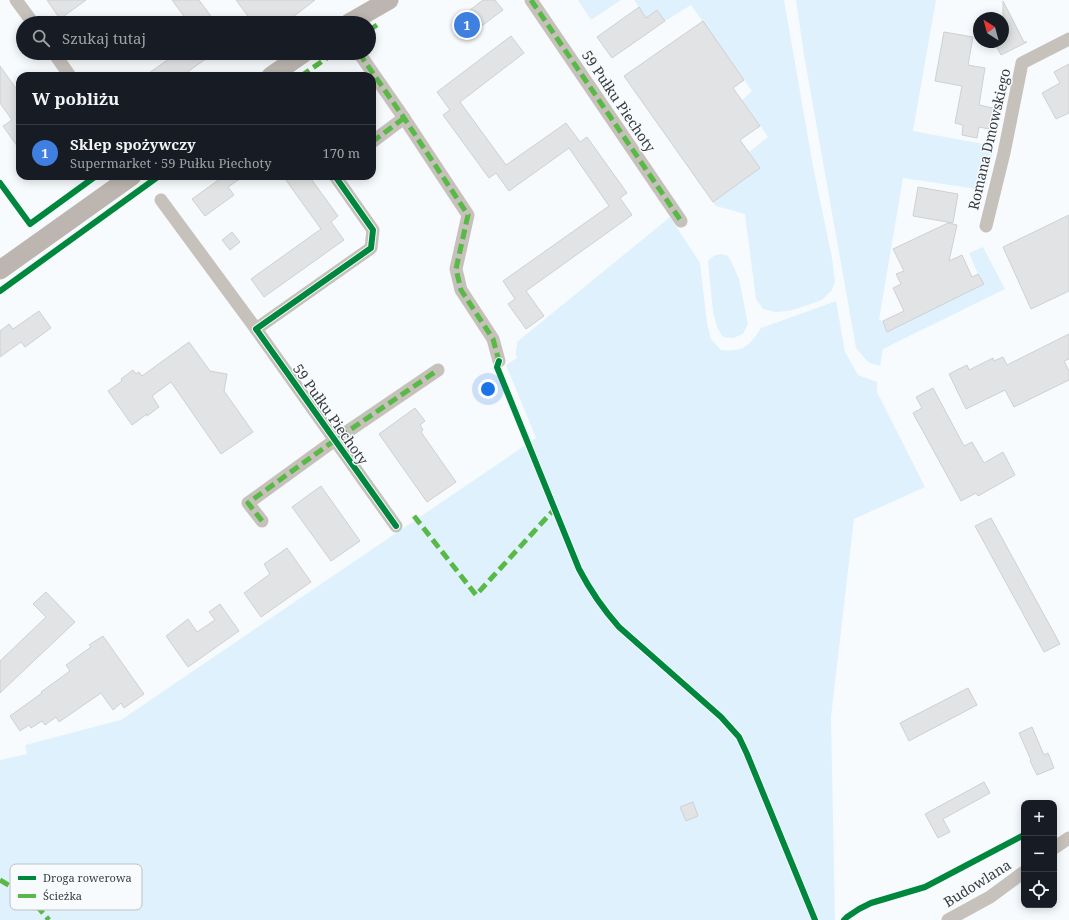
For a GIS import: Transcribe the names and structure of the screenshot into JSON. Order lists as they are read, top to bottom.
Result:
{
  "streets": {
    "street": ["59 Pułku Piechoty", "Romana Dmowskiego", "Budowlana"]
  },
  "legend": ["Droga rowerowa", "Ścieżka"],
  "north": "top left",
  "page": {
    "pins": "1",
    "search": "Szukaj tutaj",
    "heading": "W pobliżu",
    "list": [
      {
        "mark": "1",
        "name": "Sklep spożywczy",
        "note": "Supermarket · 59 Pułku Piechoty",
        "value": "170 m"
      }
    ],
    "map_buttons": ["+", "−"]
  }
}
